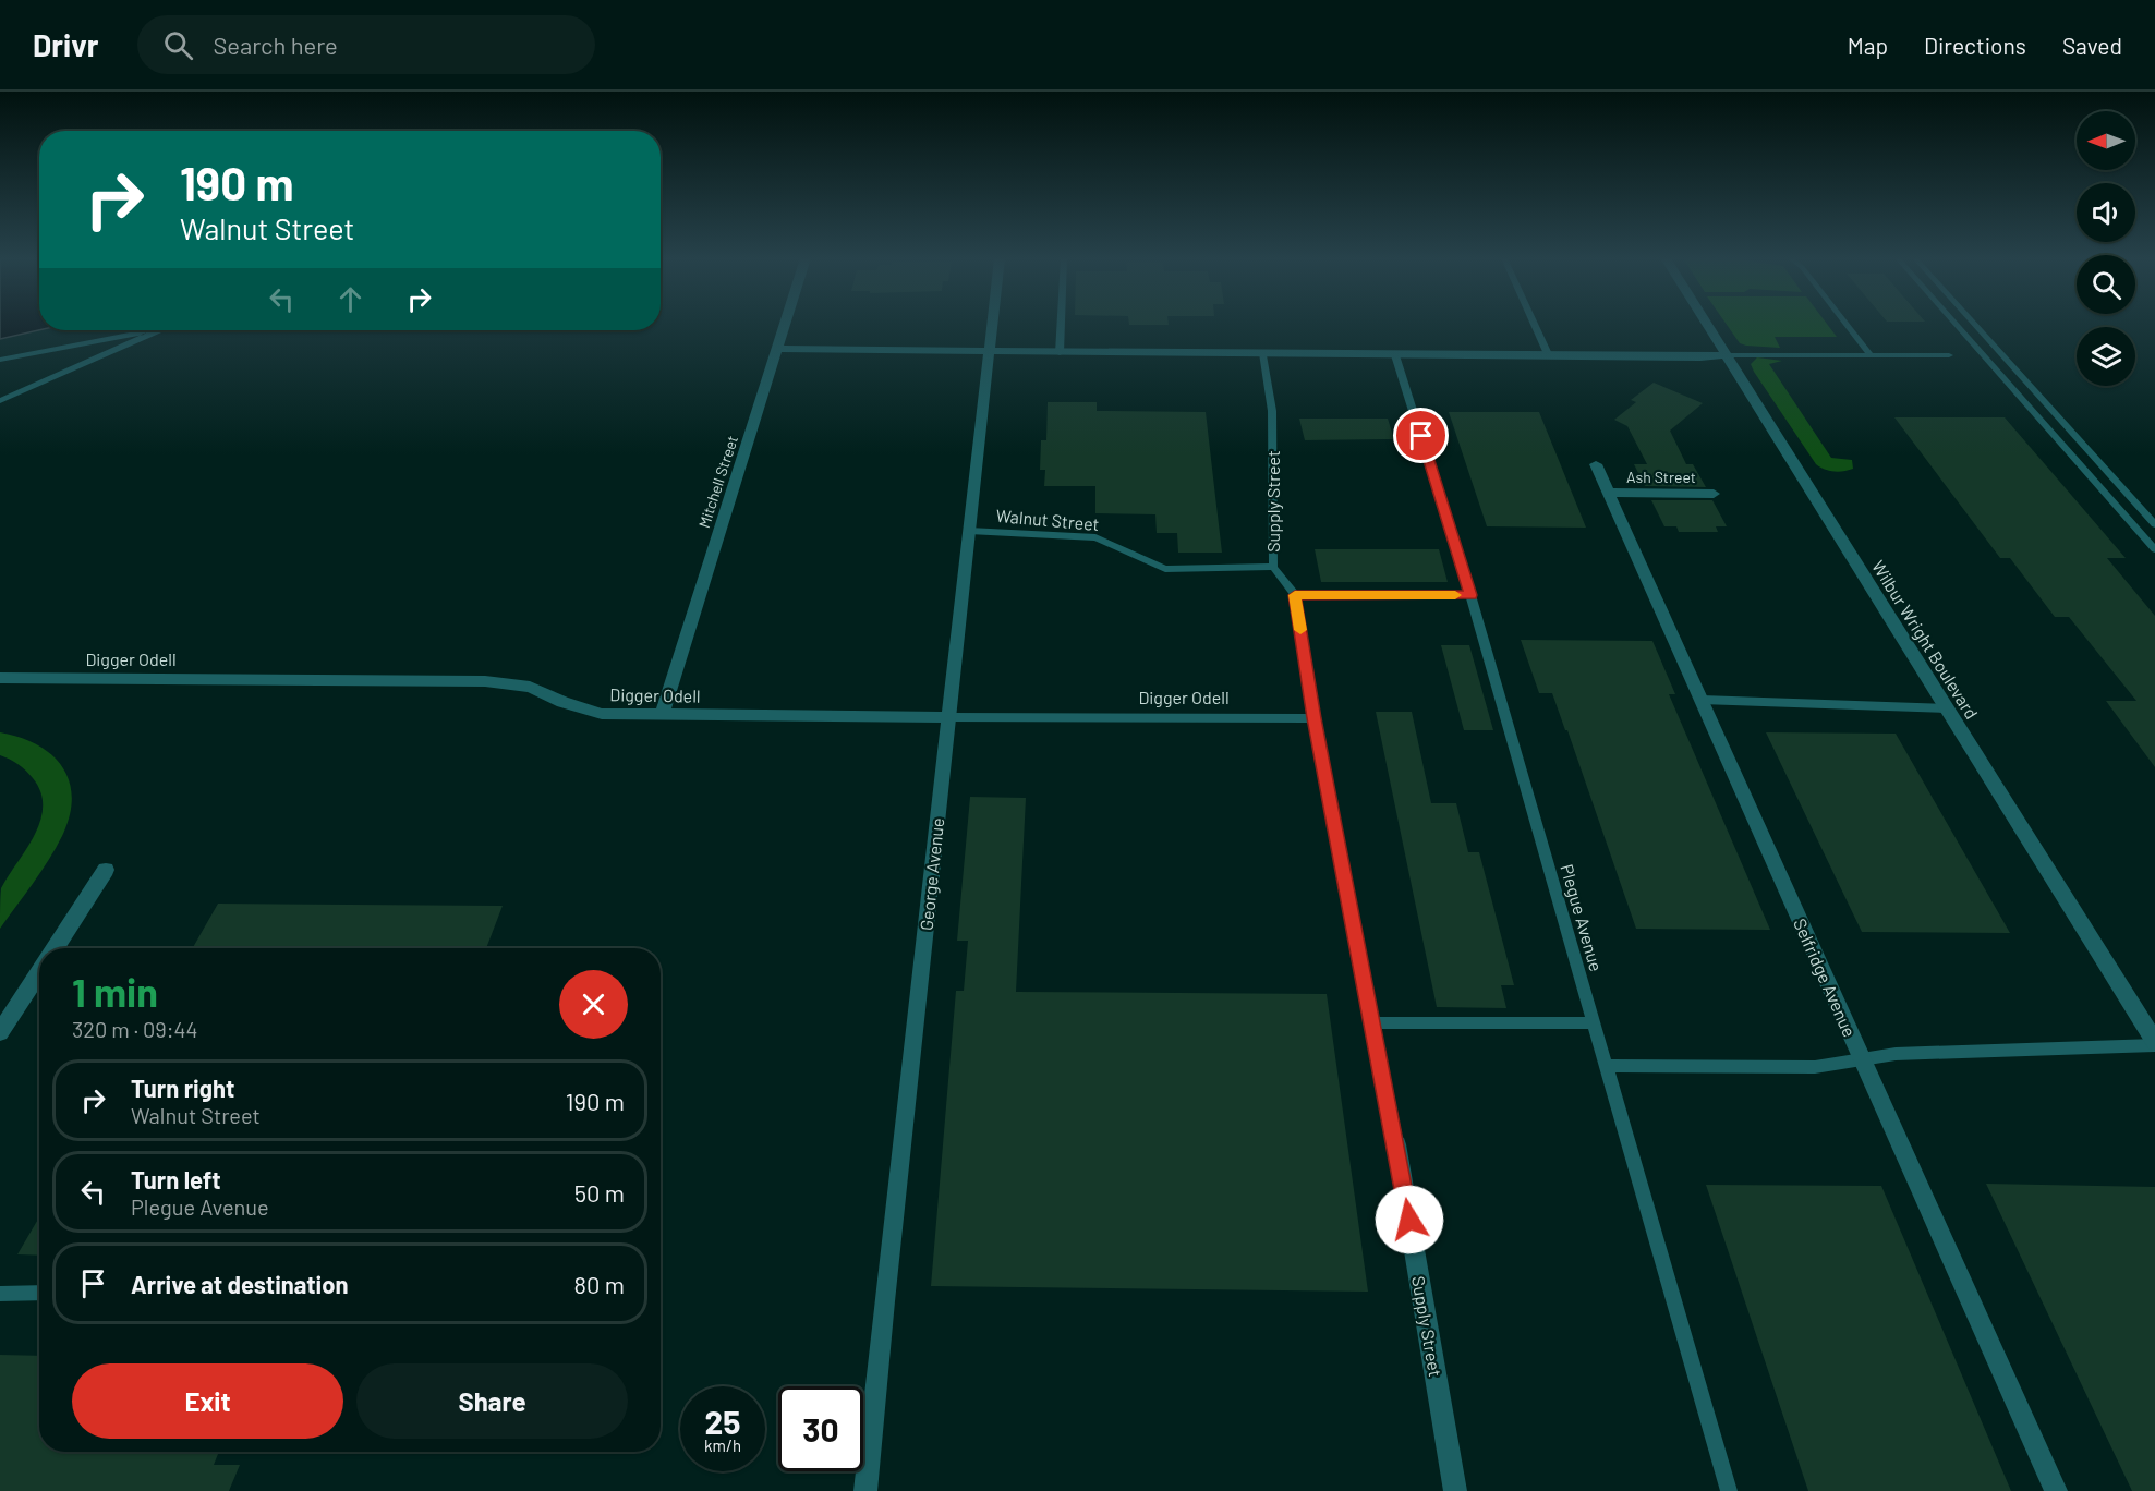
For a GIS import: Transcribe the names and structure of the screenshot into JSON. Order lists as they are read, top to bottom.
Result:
{
  "streets": {
    "street": [
      "Ash Street",
      "Mitchell Street",
      "Supply Street",
      "Wilbur Wright Boulevard",
      "Digger Odell",
      "George Avenue",
      "Selfridge Avenue"
    ],
    "lane": ["Walnut Street", "Plegue Avenue"]
  },
  "crossings": [
    ["Ash Street", "Selfridge Avenue"],
    ["Mitchell Street", "Digger Odell"],
    ["Supply Street", "Walnut Street"],
    ["Supply Street", "Digger Odell"],
    ["Walnut Street", "George Avenue"],
    ["Digger Odell", "George Avenue"]
  ],
  "north": "left",
  "page": {
    "header": "Drivr",
    "search": "Search here",
    "nav": ["Map", "Directions", "Saved"],
    "turn": ["190 m", "Walnut Street"],
    "heading": ["1 min", "320 m · 09:44"],
    "list": [
      {
        "name": "Turn right",
        "note": "Walnut Street",
        "value": "190 m"
      },
      {
        "name": "Turn left",
        "note": "Plegue Avenue",
        "value": "50 m"
      },
      {
        "name": "Arrive at destination",
        "value": "80 m"
      }
    ],
    "buttons": ["Exit", "Share"],
    "speed": "25 km/h",
    "limit": "30"
  }
}
